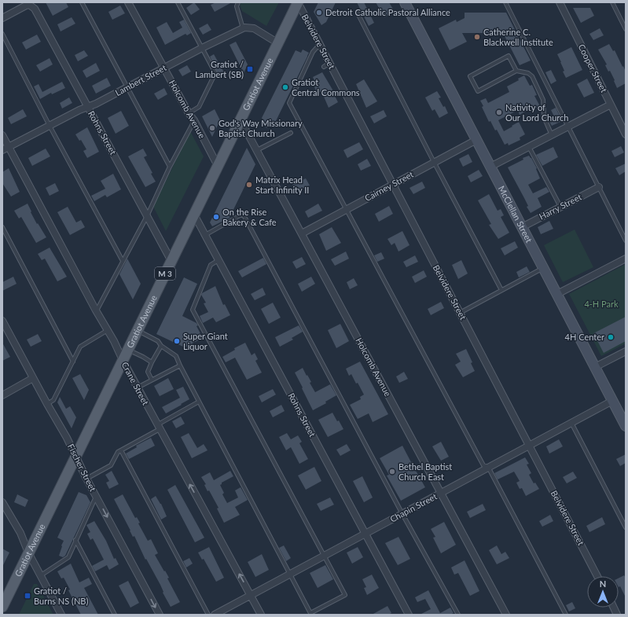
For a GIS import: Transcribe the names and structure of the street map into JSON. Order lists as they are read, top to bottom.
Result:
{
  "streets": {
    "main road": ["Gratiot Avenue", "M 3"],
    "street": [
      "Belvidere Street",
      "Cooper Street",
      "Lambert Street",
      "Holcomb Avenue",
      "Rohns Street",
      "Cairney Street",
      "Harry Street",
      "McClellan Street",
      "Crane Street",
      "Fischer Street",
      "Chapin Street"
    ]
  },
  "crossings": [
    ["Belvidere Street", "Gratiot Avenue"],
    ["Belvidere Street", "Cairney Street"],
    ["Belvidere Street", "Chapin Street"],
    ["Lambert Street", "Holcomb Avenue"],
    ["Lambert Street", "Rohns Street"],
    ["Lambert Street", "Crane Street"],
    ["Gratiot Avenue", "Holcomb Avenue"],
    ["Gratiot Avenue", "Rohns Street"],
    ["Gratiot Avenue", "Crane Street"],
    ["Gratiot Avenue", "Fischer Street"],
    ["Holcomb Avenue", "Cairney Street"],
    ["Holcomb Avenue", "Chapin Street"],
    ["Rohns Street", "Chapin Street"],
    ["Cairney Street", "McClellan Street"],
    ["Harry Street", "McClellan Street"],
    ["McClellan Street", "Chapin Street"],
    ["Crane Street", "Chapin Street"]
  ],
  "one_way": ["Crane Street", "Fischer Street"],
  "parks": ["4-H Park"],
  "places": {
    "other": [
      "Detroit Catholic Pastoral Alliance",
      "Catherine C. Blackwell Institute",
      "Gratiot Central Commons",
      "Nativity of Our Lord Church",
      "God's Way Missionary Baptist Church",
      "Matrix Head Start Infinity II",
      "On the Rise Bakery & Cafe",
      "4H Center",
      "Super Giant Liquor",
      "Bethel Baptist Church East"
    ],
    "transit": ["Gratiot / Lambert (SB)", "Gratiot / Burns NS (NB)"]
  },
  "north": "top"
}
